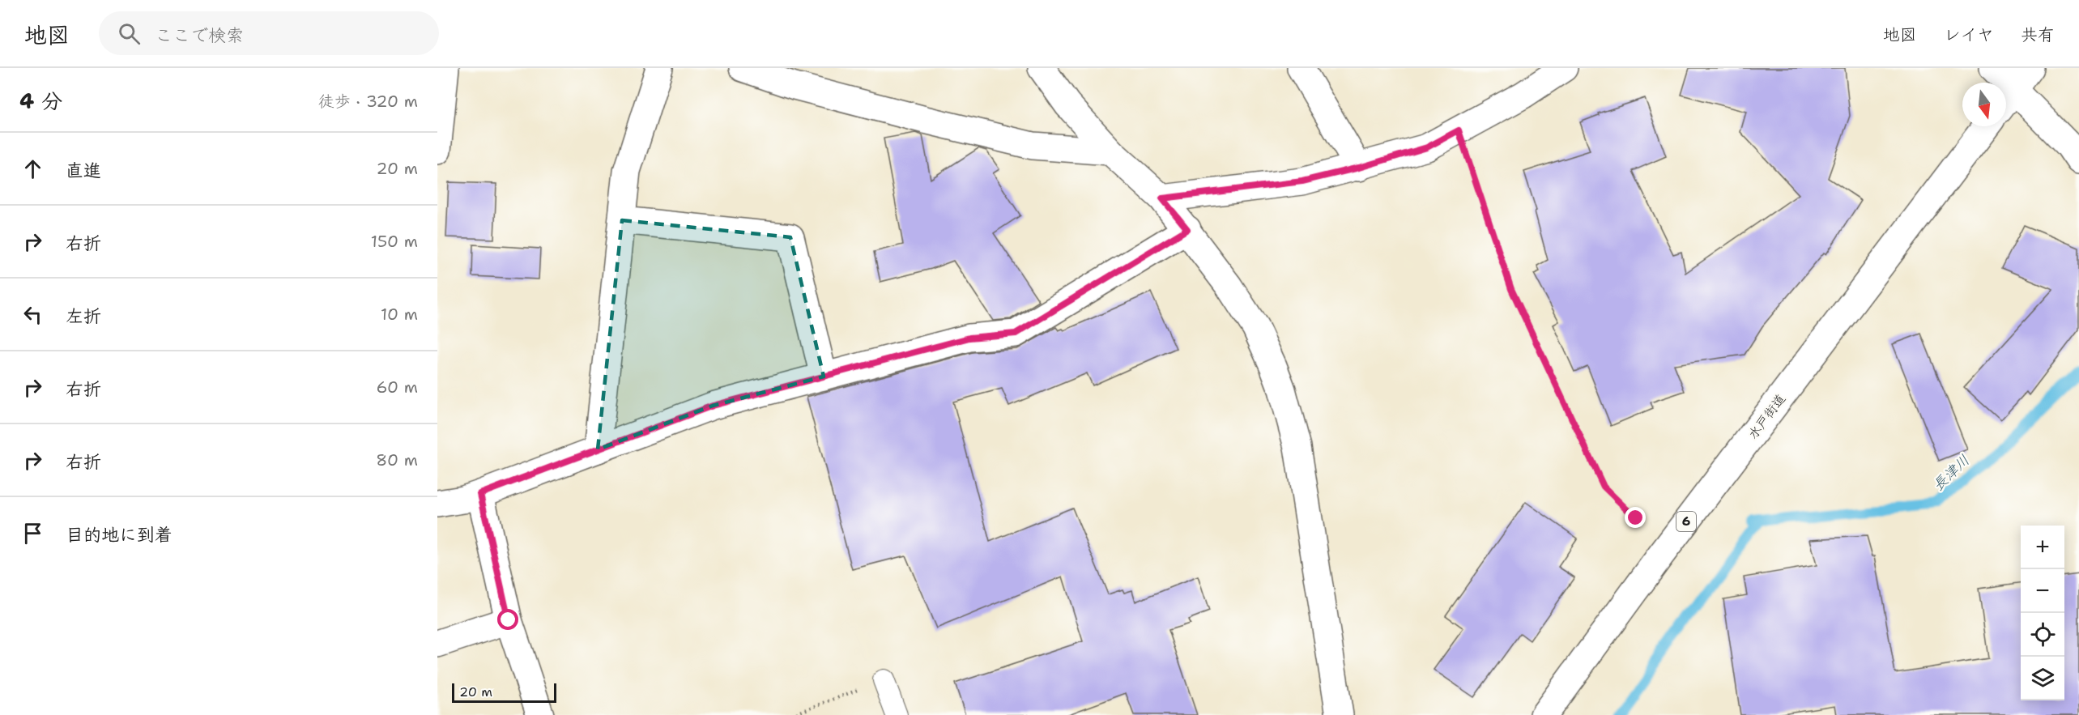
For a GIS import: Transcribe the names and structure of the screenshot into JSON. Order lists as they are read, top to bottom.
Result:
{
  "streets": {
    "main road": ["水戸街道", "6"]
  },
  "water": ["長津川"],
  "scale_bar": "20 m",
  "north": "bottom",
  "page": {
    "header": "地図",
    "search": "ここで検索",
    "nav": ["地図", "レイヤ", "共有"],
    "heading": ["4 分", "徒歩 · 320 m"],
    "list": [
      ["直進", "20 m"],
      ["右折", "150 m"],
      ["左折", "10 m"],
      ["右折", "60 m"],
      ["右折", "80 m"],
      "目的地に到着"
    ],
    "map_buttons": ["+", "−"],
    "scale": "20 m"
  }
}
